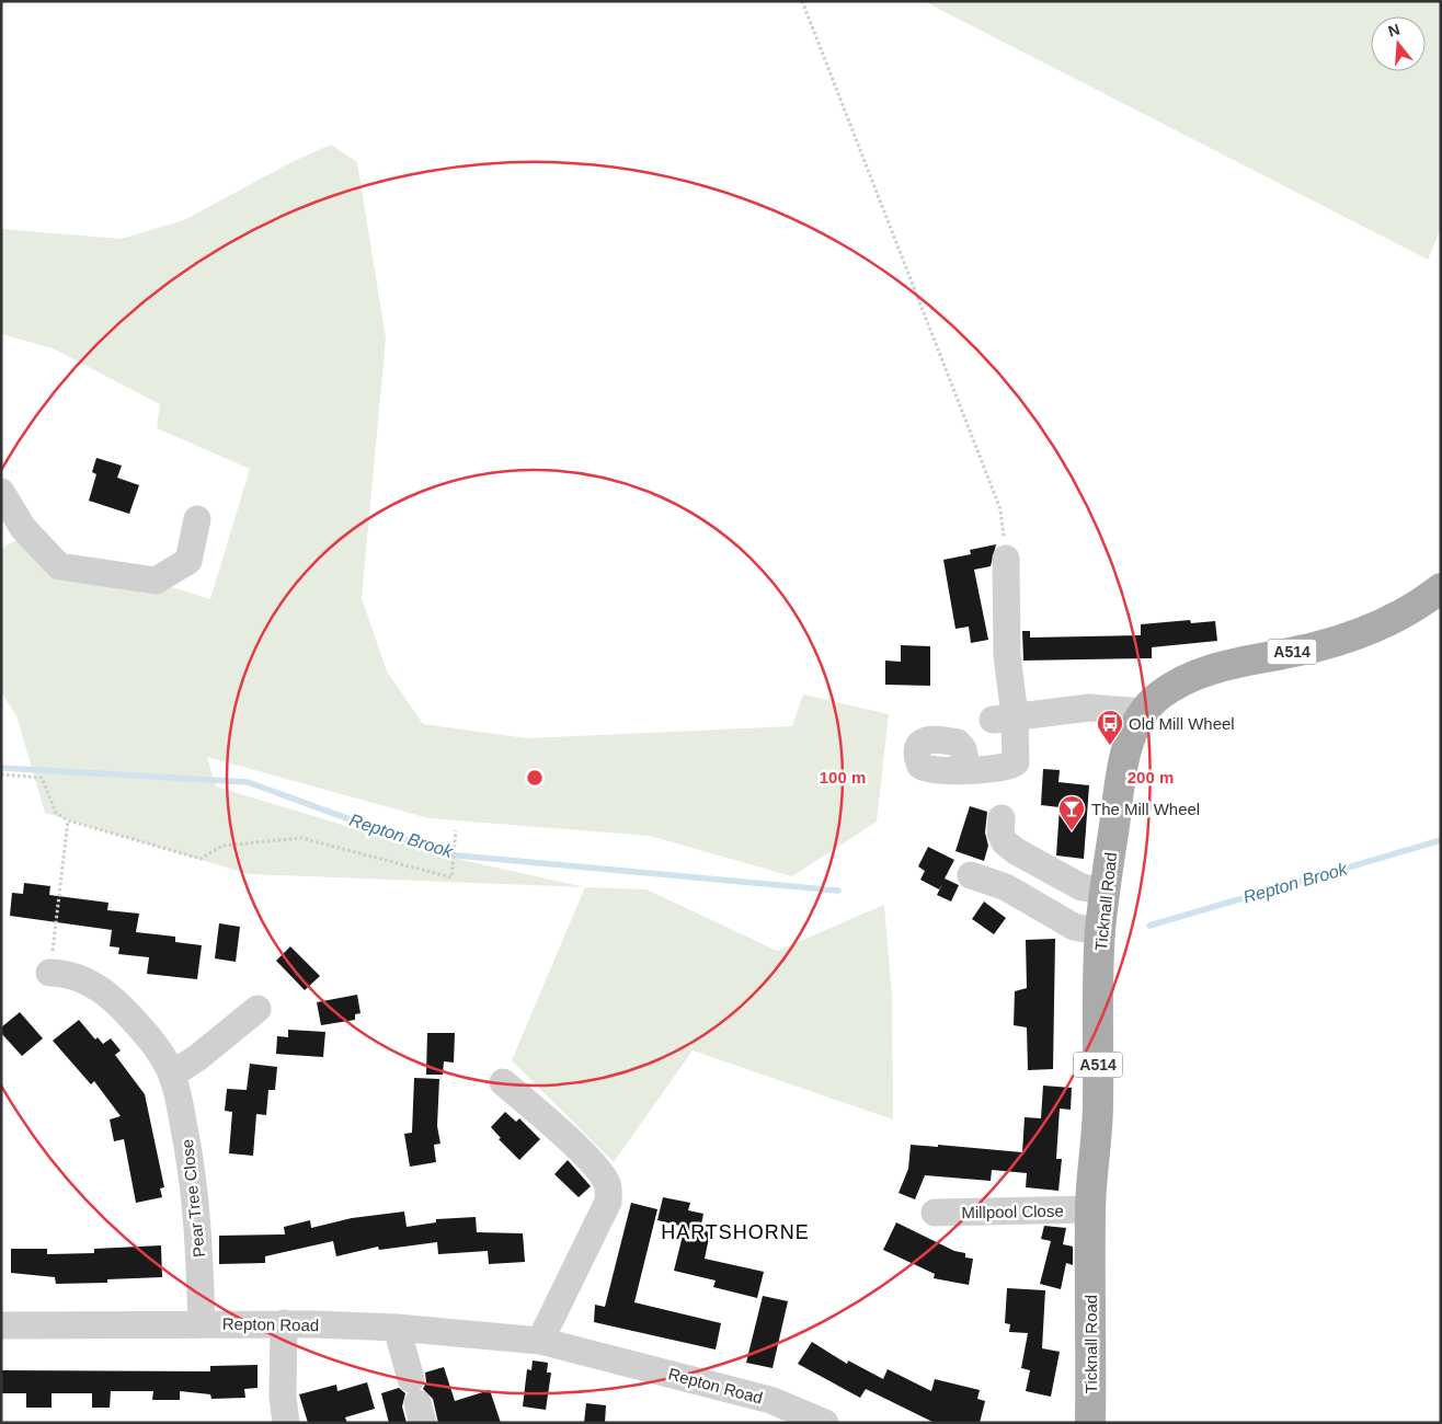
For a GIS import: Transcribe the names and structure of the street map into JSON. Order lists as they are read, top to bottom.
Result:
{
  "streets": {
    "main road": ["A514", "Ticknall Road"],
    "street": ["Pear Tree Close", "Millpool Close", "Repton Road"]
  },
  "crossings": [
    ["Ticknall Road", "Millpool Close"],
    ["Pear Tree Close", "Repton Road"]
  ],
  "districts": ["HARTSHORNE"],
  "water": ["Repton Brook"],
  "places": {
    "bus stop": ["Old Mill Wheel"],
    "bar": ["The Mill Wheel"]
  },
  "north": "top",
  "rings": ["100 m", "200 m"]
}
